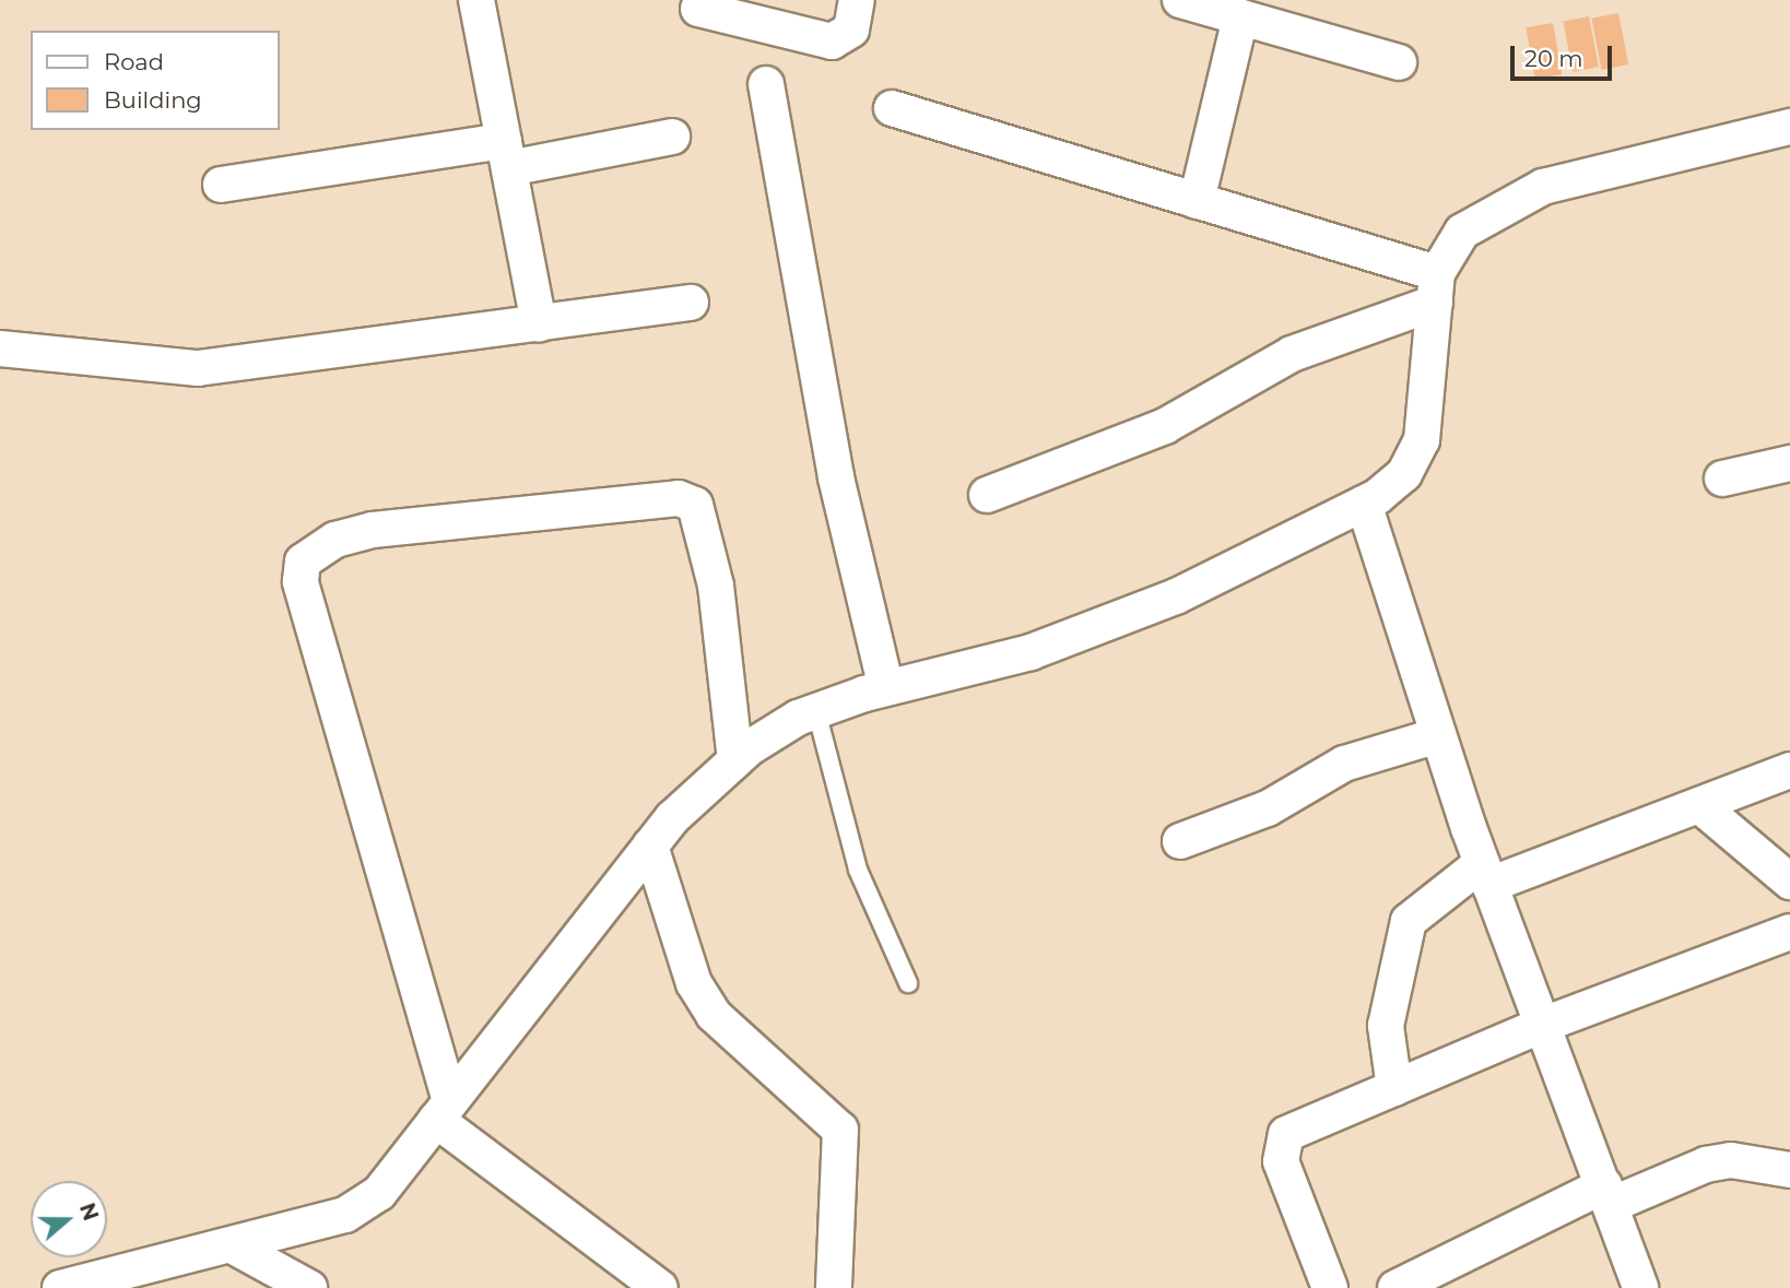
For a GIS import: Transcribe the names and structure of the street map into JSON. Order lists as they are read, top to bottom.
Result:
{
  "legend": ["Road", "Building"],
  "scale_bar": "20 m",
  "north": "right"
}
